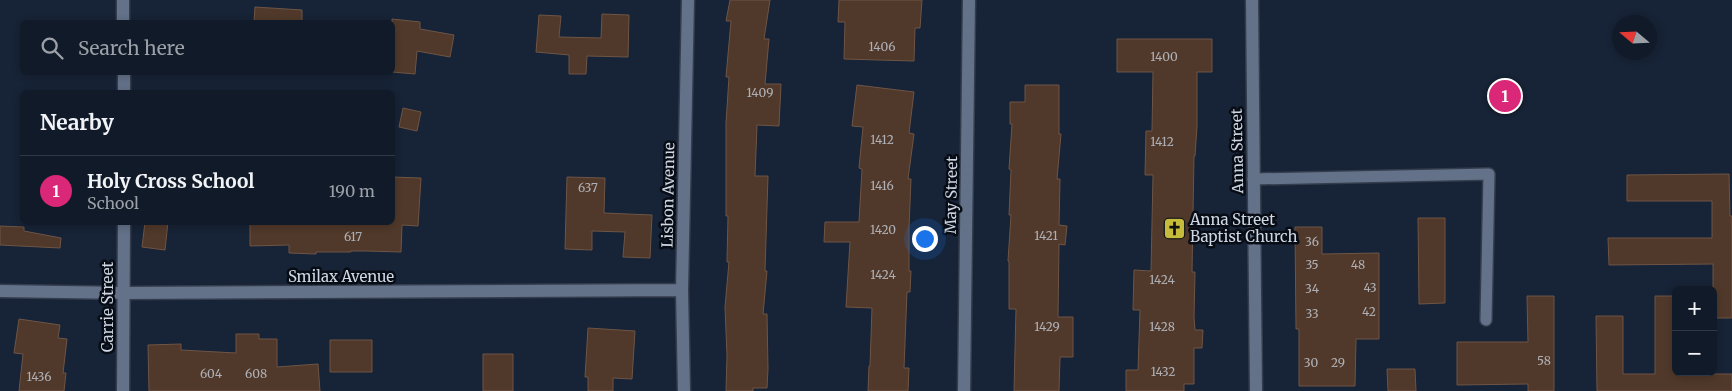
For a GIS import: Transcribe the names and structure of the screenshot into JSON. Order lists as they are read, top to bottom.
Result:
{
  "streets": {
    "street": [
      "Anna Street",
      "Lisbon Avenue",
      "May Street",
      "Smilax Avenue",
      "Carrie Street"
    ]
  },
  "crossings": [
    ["Lisbon Avenue", "Smilax Avenue"],
    ["Smilax Avenue", "Carrie Street"]
  ],
  "places": {
    "church": ["Anna Street Baptist Church"]
  },
  "house_numbers": [
    "1406",
    "1400",
    "1409",
    "1412",
    "1412",
    "1416",
    "637",
    "1420",
    "1421",
    "617",
    "36",
    "35",
    "48",
    "1424",
    "1424",
    "43",
    "34",
    "42",
    "33",
    "1429",
    "1428",
    "58",
    "30",
    "29",
    "1432",
    "604",
    "608",
    "1436"
  ],
  "north": "left",
  "page": {
    "search": "Search here",
    "pins": "1",
    "heading": "Nearby",
    "list": [
      {
        "mark": "1",
        "name": "Holy Cross School",
        "note": "School",
        "value": "190 m"
      }
    ],
    "map_buttons": ["+", "−"]
  }
}
